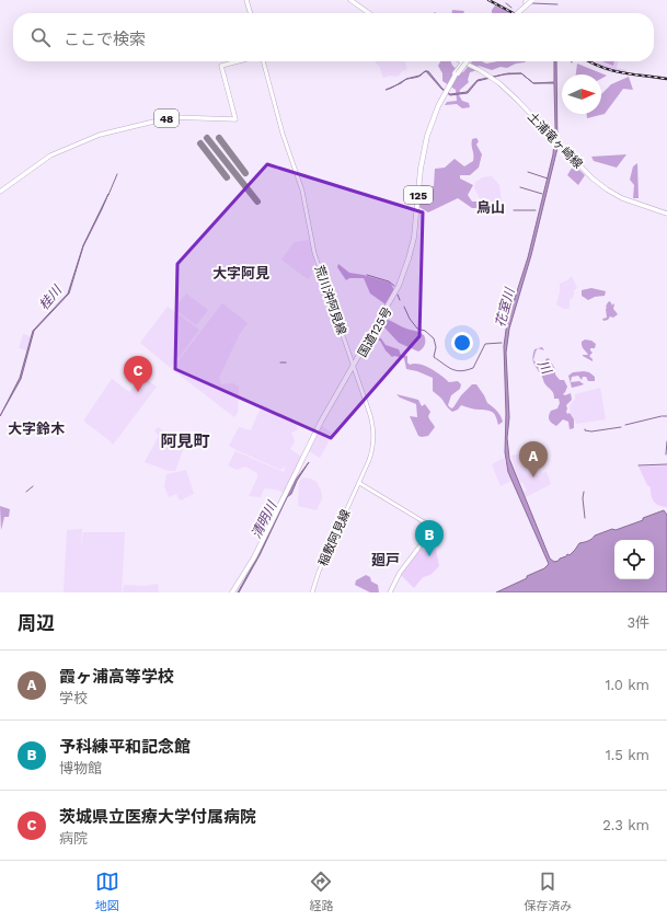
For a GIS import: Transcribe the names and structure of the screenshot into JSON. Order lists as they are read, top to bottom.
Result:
{
  "streets": {
    "highway": ["125", "国道125号"],
    "main road": [
      "48",
      "土浦竜ヶ崎線",
      "荒川沖阿見線",
      "稲敷阿見線"
    ]
  },
  "crossings": [
    ["荒川沖阿見線", "国道125号"],
    ["荒川沖阿見線", "稲敷阿見線"]
  ],
  "districts": [
    "烏山",
    "大字阿見",
    "大字鈴木",
    "阿見町",
    "廻戸"
  ],
  "water": [
    "桂川",
    "花室川",
    "川",
    "清明川"
  ],
  "north": "right",
  "page": {
    "search": "ここで検索",
    "pins": ["C", "A", "B"],
    "heading": ["周辺", "3件"],
    "list": [
      {
        "mark": "A",
        "name": "霞ヶ浦高等学校",
        "note": "学校",
        "value": "1.0 km"
      },
      {
        "mark": "B",
        "name": "予科練平和記念館",
        "note": "博物館",
        "value": "1.5 km"
      },
      {
        "mark": "C",
        "name": "茨城県立医療大学付属病院",
        "note": "病院",
        "value": "2.3 km"
      }
    ],
    "nav": ["地図", "経路", "保存済み"]
  }
}
